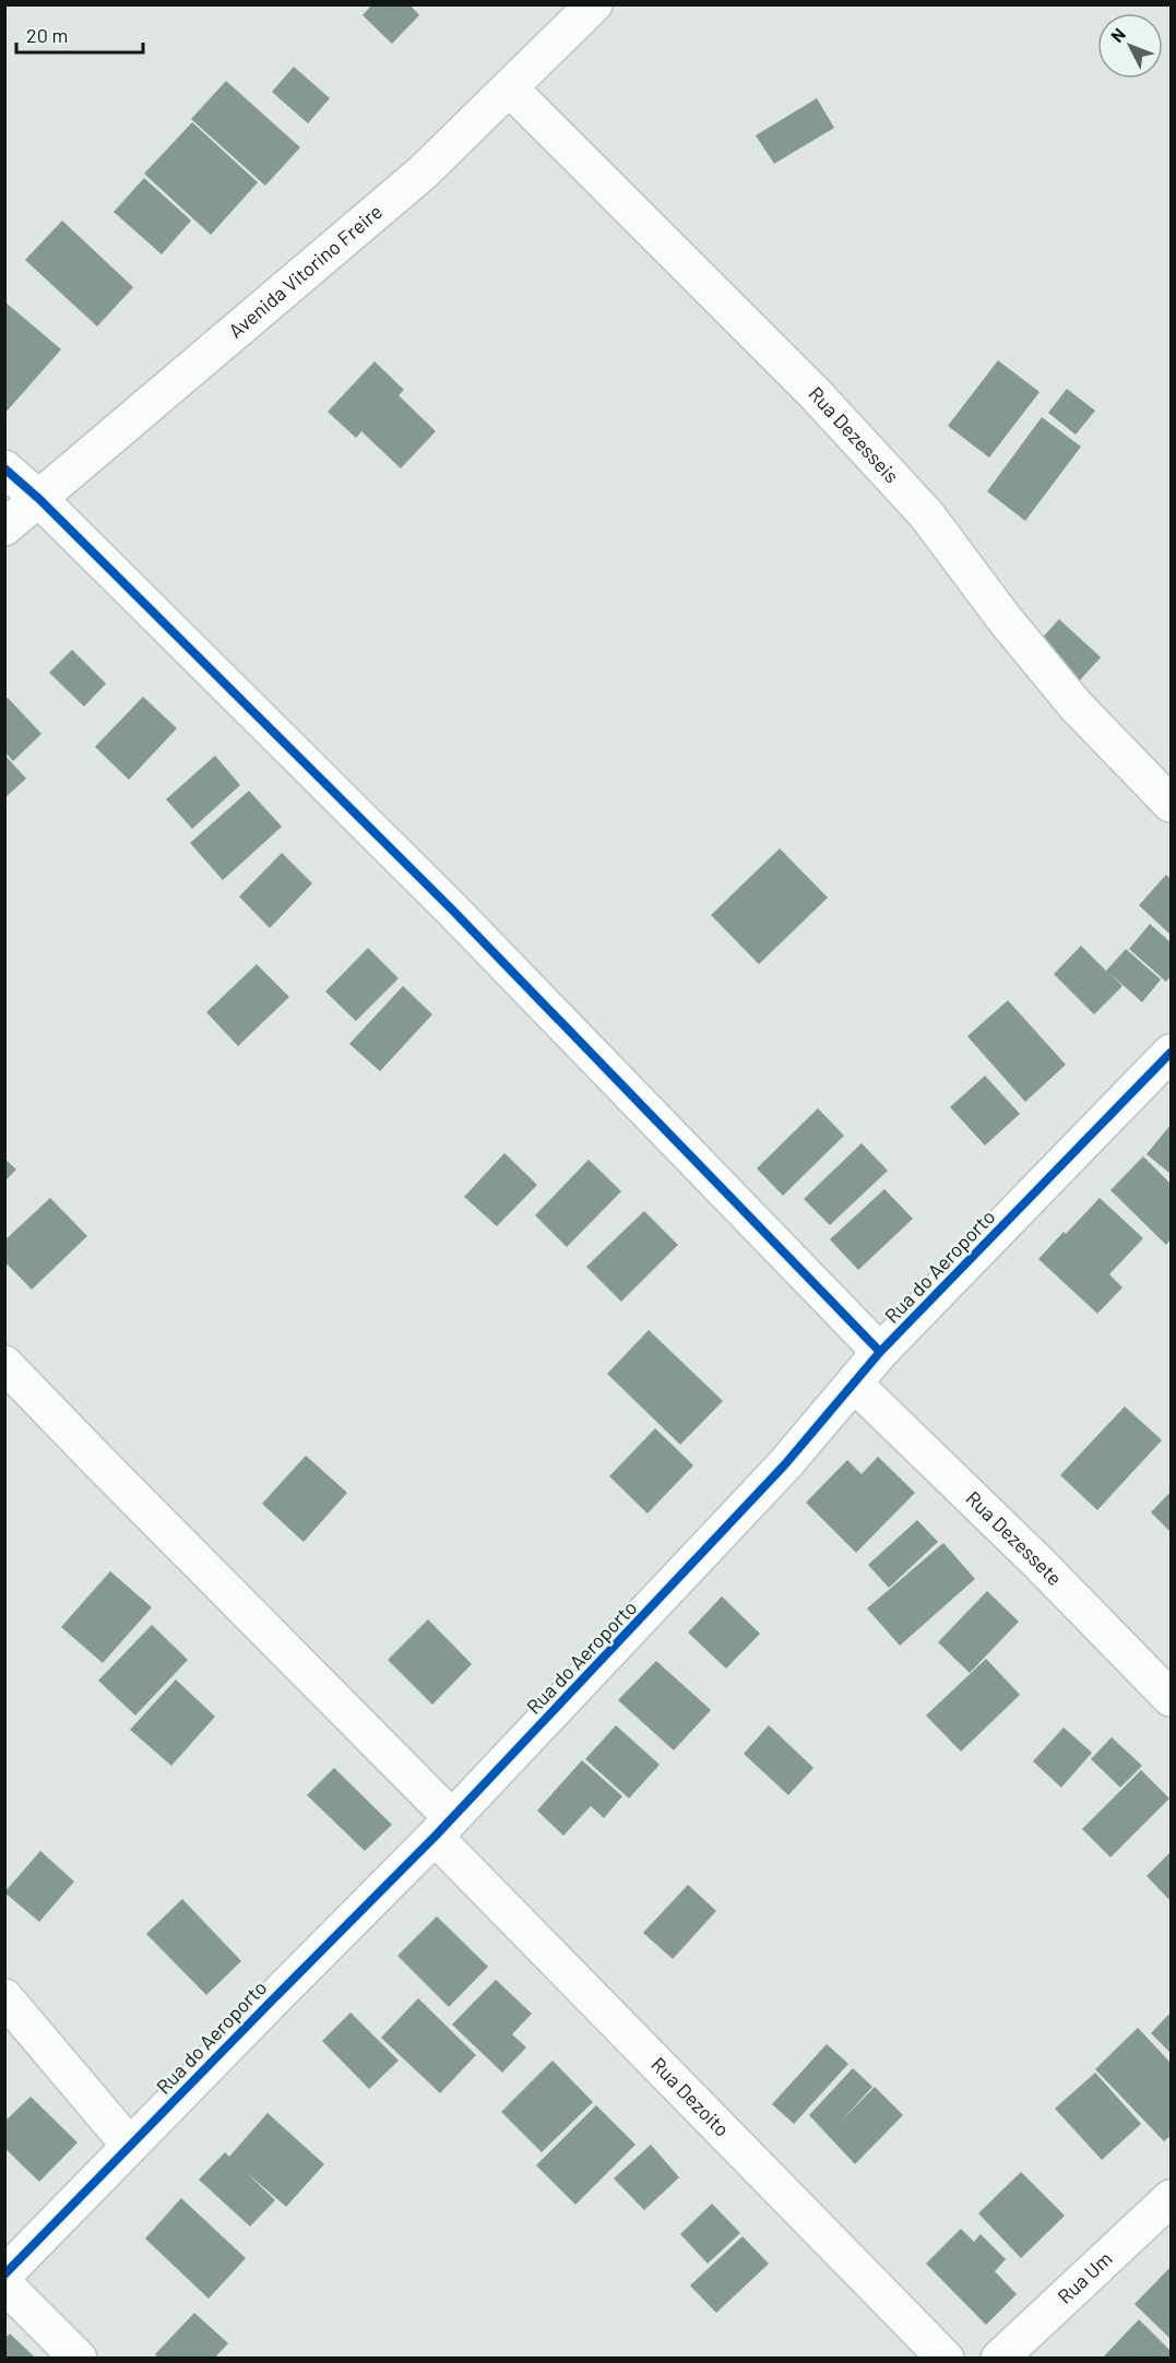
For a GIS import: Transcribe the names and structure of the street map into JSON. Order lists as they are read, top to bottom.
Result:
{
  "streets": {
    "street": [
      "Avenida Vitorino Freire",
      "Rua Dezesseis",
      "Rua do Aeroporto",
      "Rua Dezessete",
      "Rua Dezoito",
      "Rua Um"
    ]
  },
  "crossings": [
    ["Avenida Vitorino Freire", "Rua Dezesseis"],
    ["Rua do Aeroporto", "Rua Dezessete"],
    ["Rua do Aeroporto", "Rua Dezoito"]
  ],
  "scale_bar": "20 m",
  "north": "top left"
}
